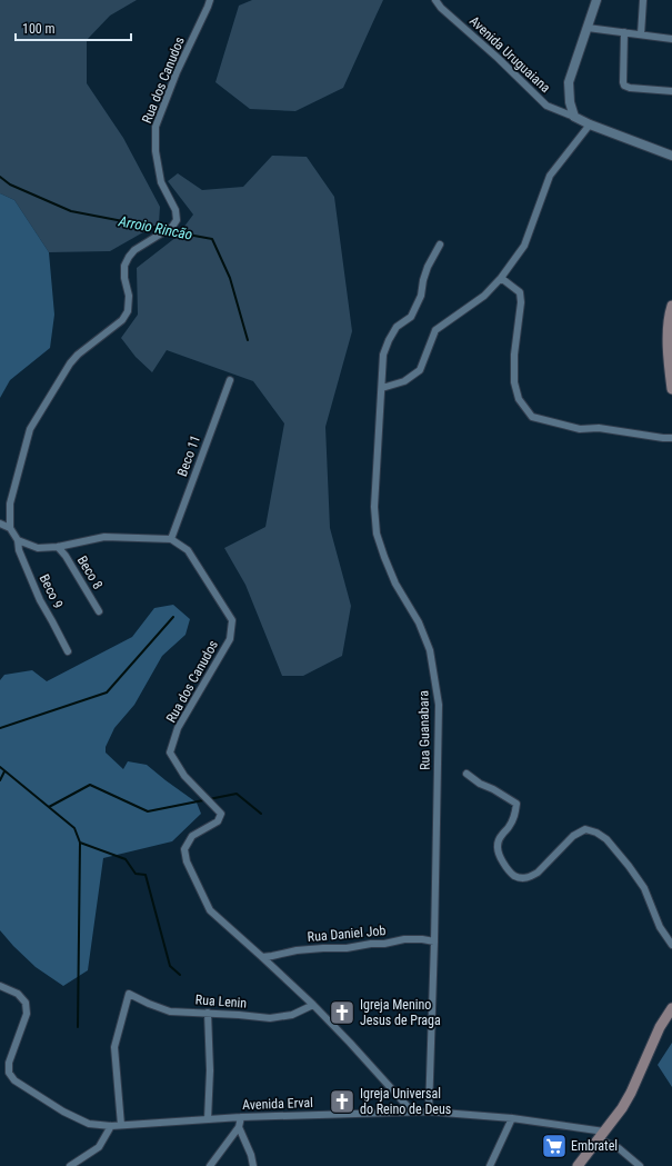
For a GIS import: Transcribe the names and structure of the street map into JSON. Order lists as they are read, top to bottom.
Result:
{
  "streets": {
    "street": [
      "Avenida Uruguaiana",
      "Rua dos Canudos",
      "Beco 11",
      "Beco 8",
      "Beco 9",
      "Rua Guanabara",
      "Rua Daniel Job",
      "Rua Lenin",
      "Avenida Erval"
    ]
  },
  "crossings": [
    ["Rua dos Canudos", "Beco 11"],
    ["Rua dos Canudos", "Rua Daniel Job"],
    ["Rua dos Canudos", "Rua Lenin"],
    ["Rua dos Canudos", "Avenida Erval"],
    ["Rua Guanabara", "Rua Daniel Job"],
    ["Rua Guanabara", "Avenida Erval"],
    ["Rua Lenin", "Avenida Erval"]
  ],
  "water": ["Arroio Rincão"],
  "places": {
    "church": ["Igreja Menino Jesus de Praga", "Igreja Universal do Reino de Deus"],
    "supermarket": ["Embratel"]
  },
  "scale_bar": "100 m"
}
